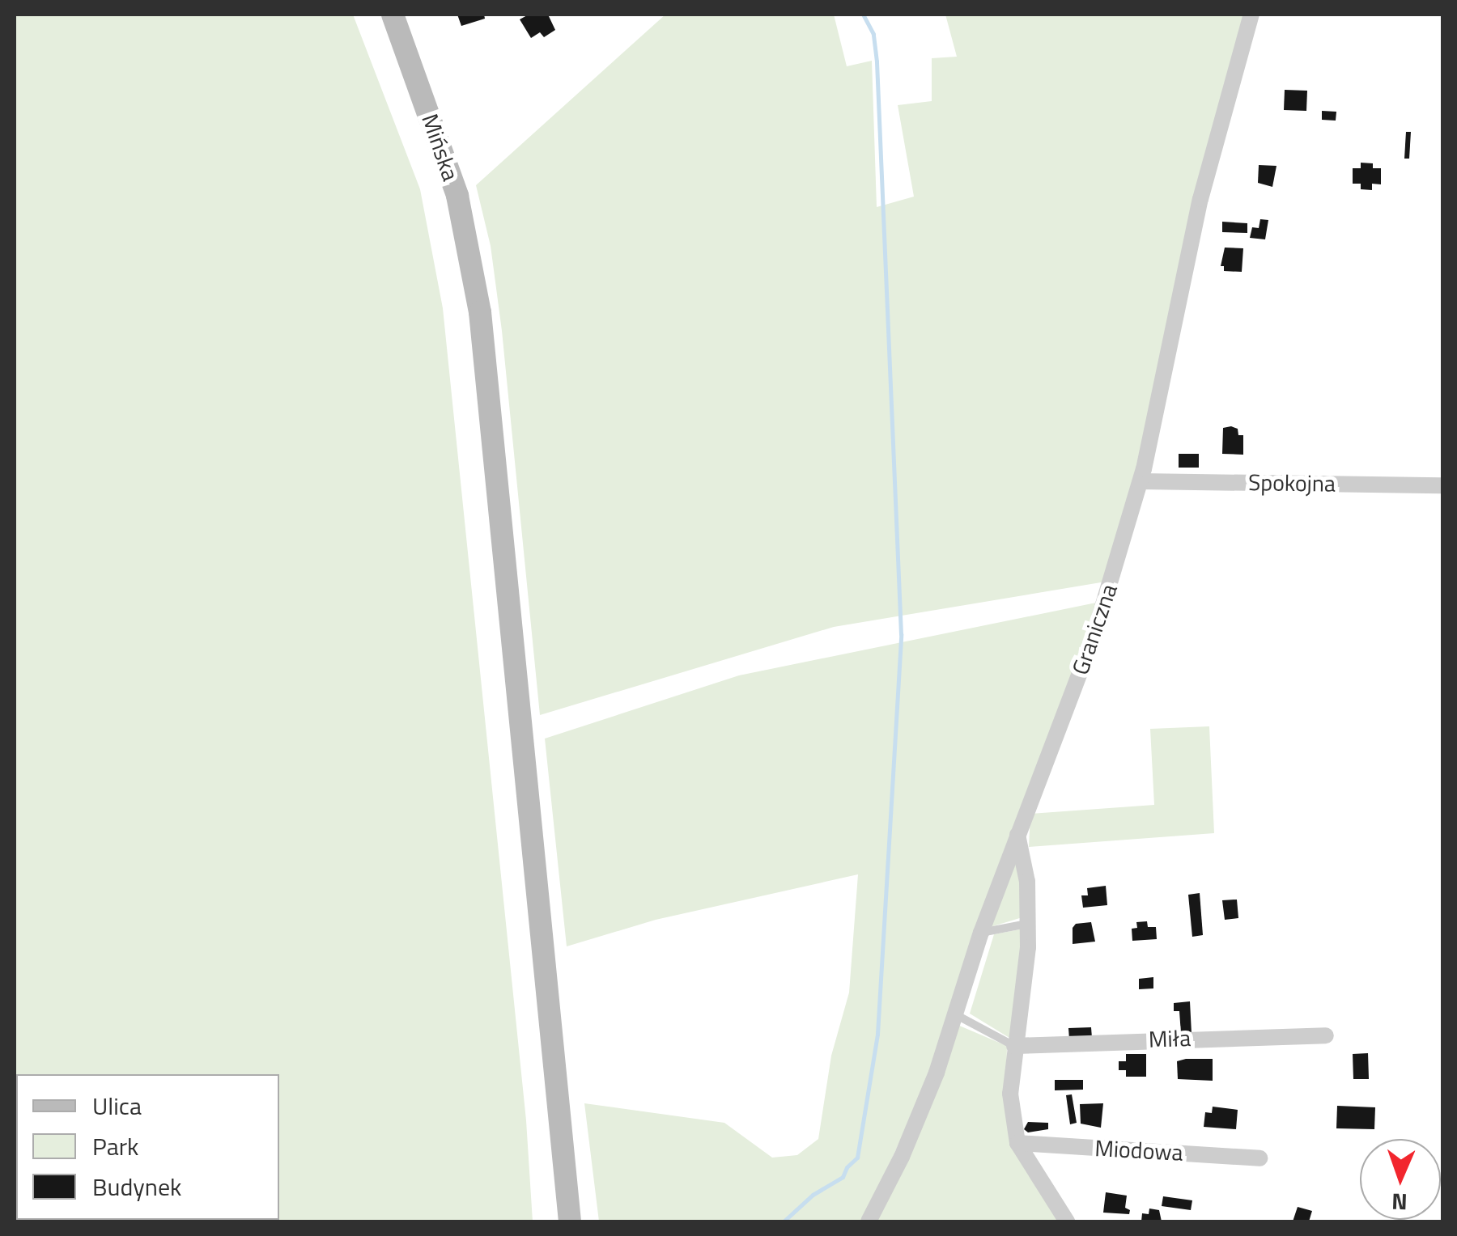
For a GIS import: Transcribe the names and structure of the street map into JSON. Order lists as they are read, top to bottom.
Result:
{
  "streets": {
    "main road": ["Mińska"],
    "street": [
      "Spokojna",
      "Graniczna",
      "Miła",
      "Miodowa"
    ]
  },
  "crossings": [
    ["Spokojna", "Graniczna"]
  ],
  "legend": ["Ulica", "Park", "Budynek"],
  "north": "bottom"
}
